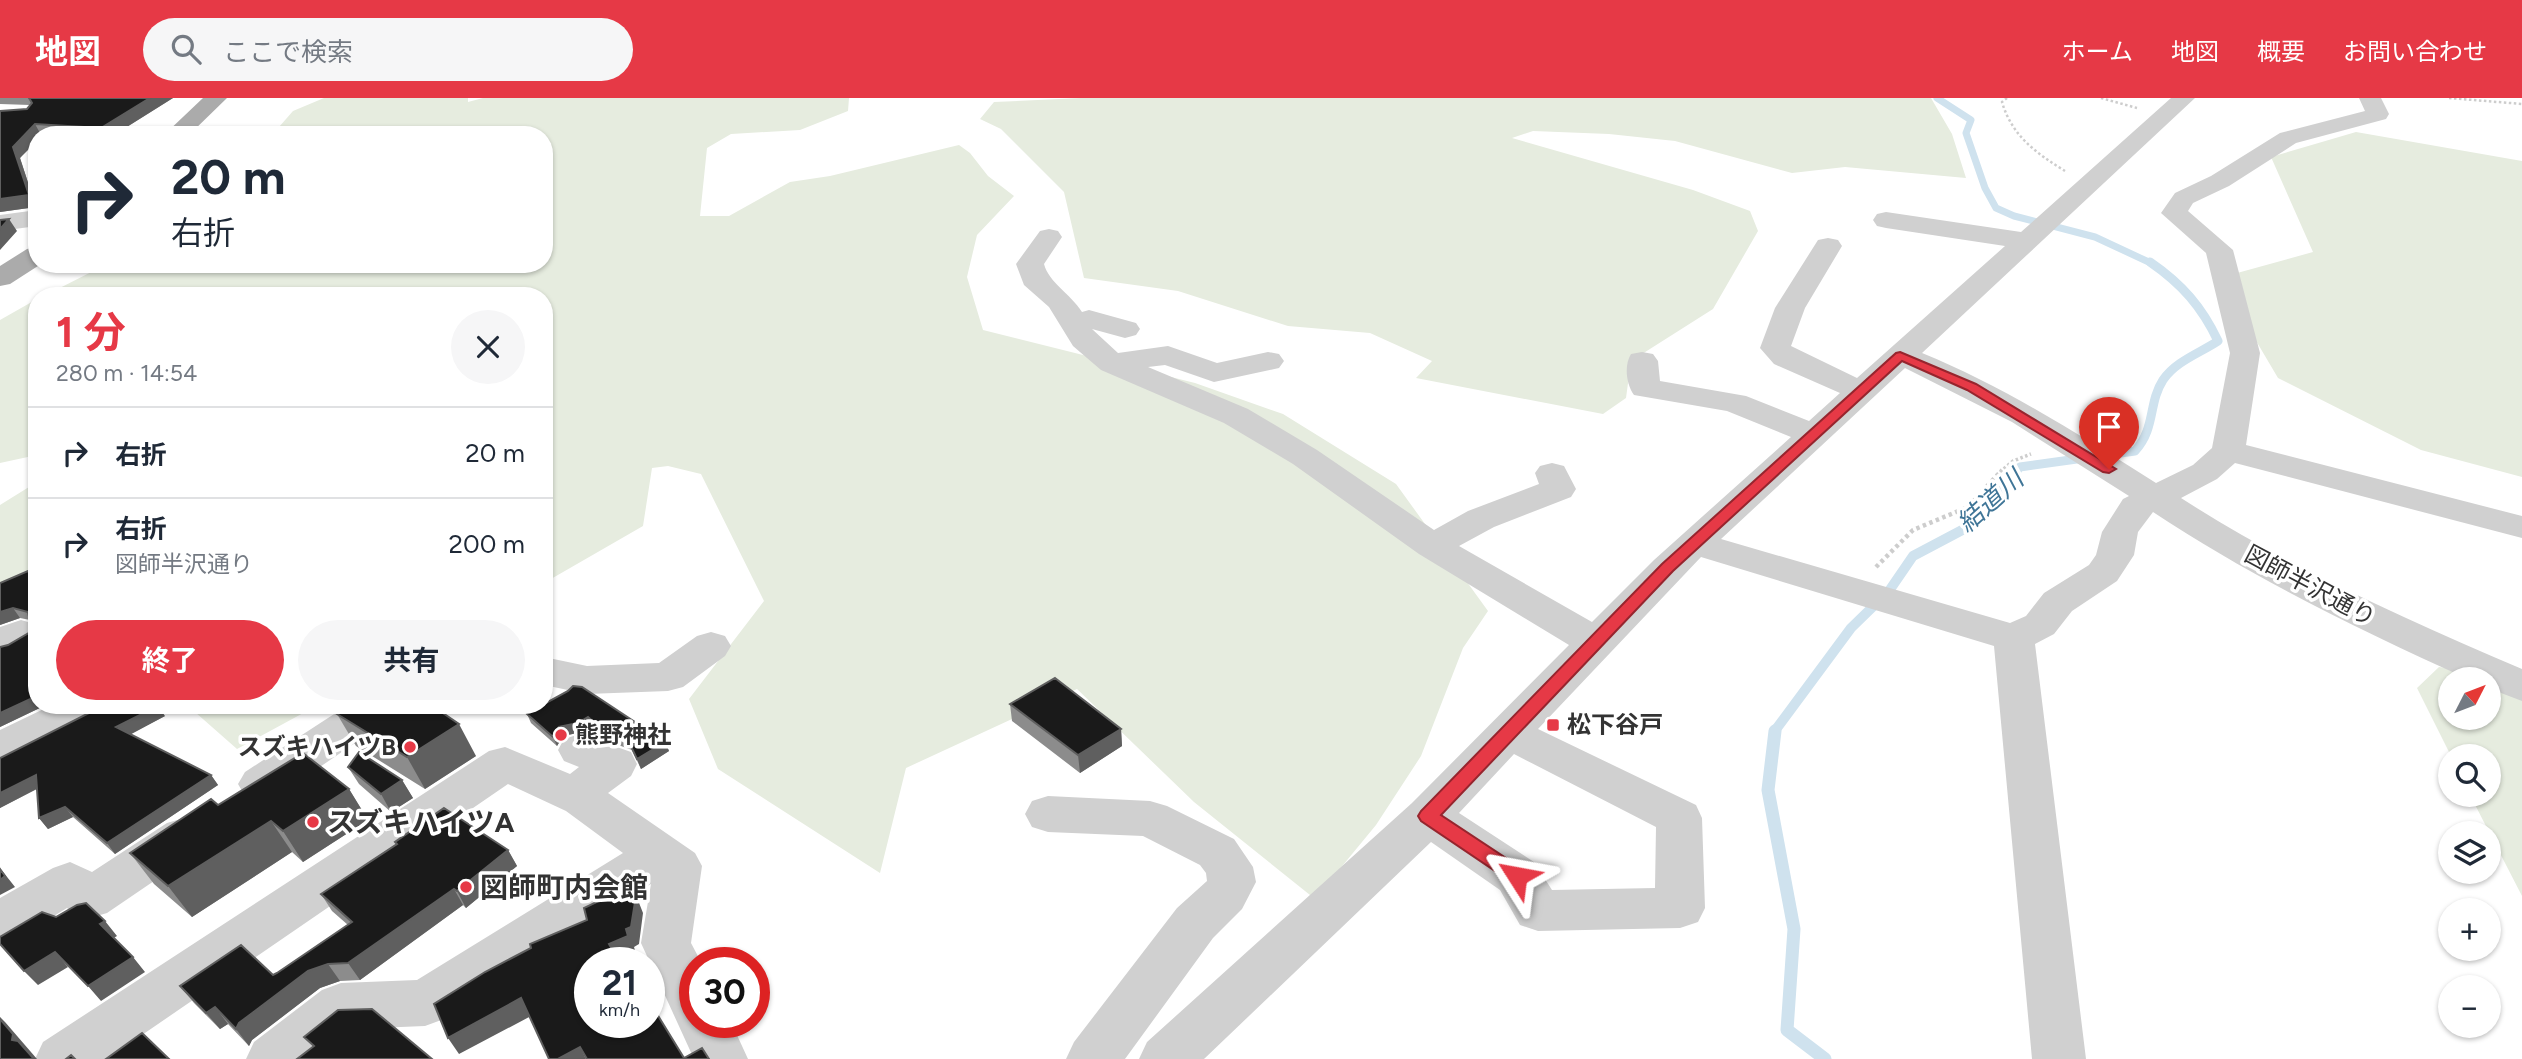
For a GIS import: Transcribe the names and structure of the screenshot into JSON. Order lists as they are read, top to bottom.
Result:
{
  "streets": {
    "street": ["図師半沢通り"]
  },
  "water": ["結道川"],
  "places": {
    "transit": ["松下谷戸"],
    "other": [
      "熊野神社",
      "スズキハイツB",
      "スズキハイツA",
      "図師町内会館"
    ]
  },
  "north": "top right",
  "page": {
    "header": "地図",
    "search": "ここで検索",
    "nav": [
      "ホーム",
      "地図",
      "概要",
      "お問い合わせ"
    ],
    "turn": ["20 m", "右折"],
    "heading": ["1 分", "280 m · 14:54"],
    "list": [
      {
        "name": "右折",
        "value": "20 m"
      },
      {
        "name": "右折",
        "note": "図師半沢通り",
        "value": "200 m"
      }
    ],
    "buttons": ["終了", "共有"],
    "map_buttons": ["+", "−"],
    "speed": "21 km/h",
    "limit": "30"
  }
}
